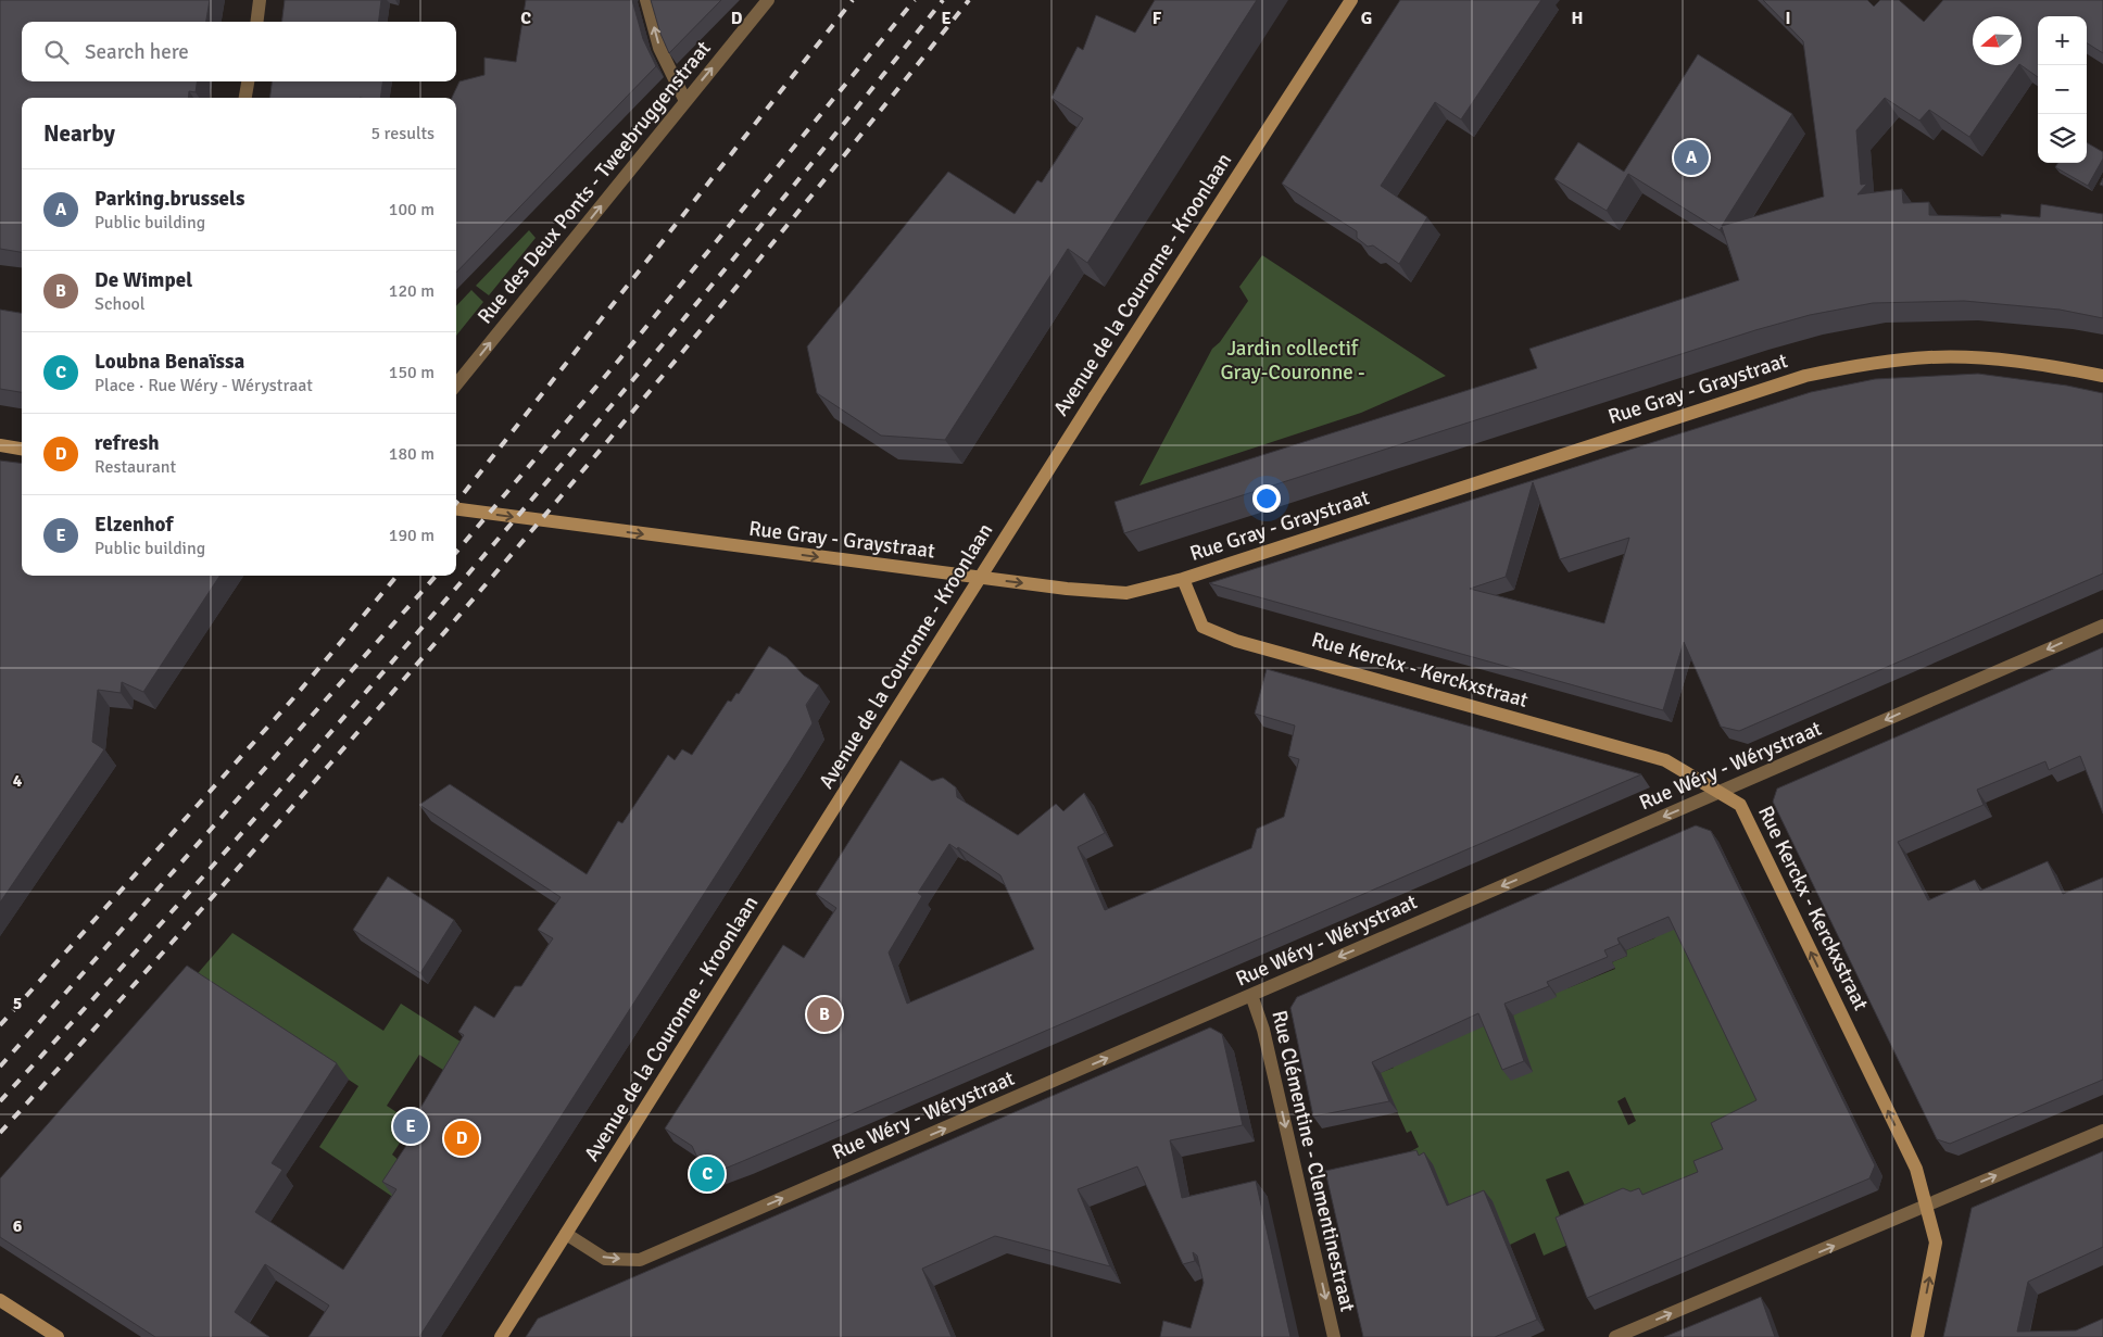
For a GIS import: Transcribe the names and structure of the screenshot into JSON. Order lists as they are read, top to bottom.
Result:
{
  "streets": {
    "street": [
      "Rue des Deux Ponts - Tweebruggenstraat",
      "Avenue de la Couronne - Kroonlaan",
      "Rue Gray - Graystraat",
      "Rue Kerckx - Kerckxstraat",
      "Rue Wéry - Wérystraat",
      "Rue Clémentine - Clementinestraat"
    ]
  },
  "crossings": [
    ["Avenue de la Couronne - Kroonlaan", "Rue Wéry - Wérystraat"],
    ["Rue Gray - Graystraat", "Rue Kerckx - Kerckxstraat"],
    ["Rue Kerckx - Kerckxstraat", "Rue Wéry - Wérystraat"],
    ["Rue Wéry - Wérystraat", "Rue Clémentine - Clementinestraat"]
  ],
  "one_way": [
    "Rue des Deux Ponts - Tweebruggenstraat",
    "Rue Gray - Graystraat",
    "Rue Kerckx - Kerckxstraat",
    "Rue Clémentine - Clementinestraat"
  ],
  "parks": ["Jardin collectif Gray-Couronne -"],
  "north": "left",
  "page": {
    "map_buttons": ["+", "−"],
    "search": "Search here",
    "heading": ["Nearby", "5 results"],
    "pins": [
      "A",
      "B",
      "E",
      "D",
      "C"
    ],
    "list": [
      {
        "mark": "A",
        "name": "Parking.brussels",
        "note": "Public building",
        "value": "100 m"
      },
      {
        "mark": "B",
        "name": "De Wimpel",
        "note": "School",
        "value": "120 m"
      },
      {
        "mark": "C",
        "name": "Loubna Benaïssa",
        "note": "Place · Rue Wéry - Wérystraat",
        "value": "150 m"
      },
      {
        "mark": "D",
        "name": "refresh",
        "note": "Restaurant",
        "value": "180 m"
      },
      {
        "mark": "E",
        "name": "Elzenhof",
        "note": "Public building",
        "value": "190 m"
      }
    ]
  },
  "grid": {
    "columns": [
      "C",
      "D",
      "E",
      "F",
      "G",
      "H",
      "I"
    ],
    "rows": ["4", "5", "6"]
  }
}
